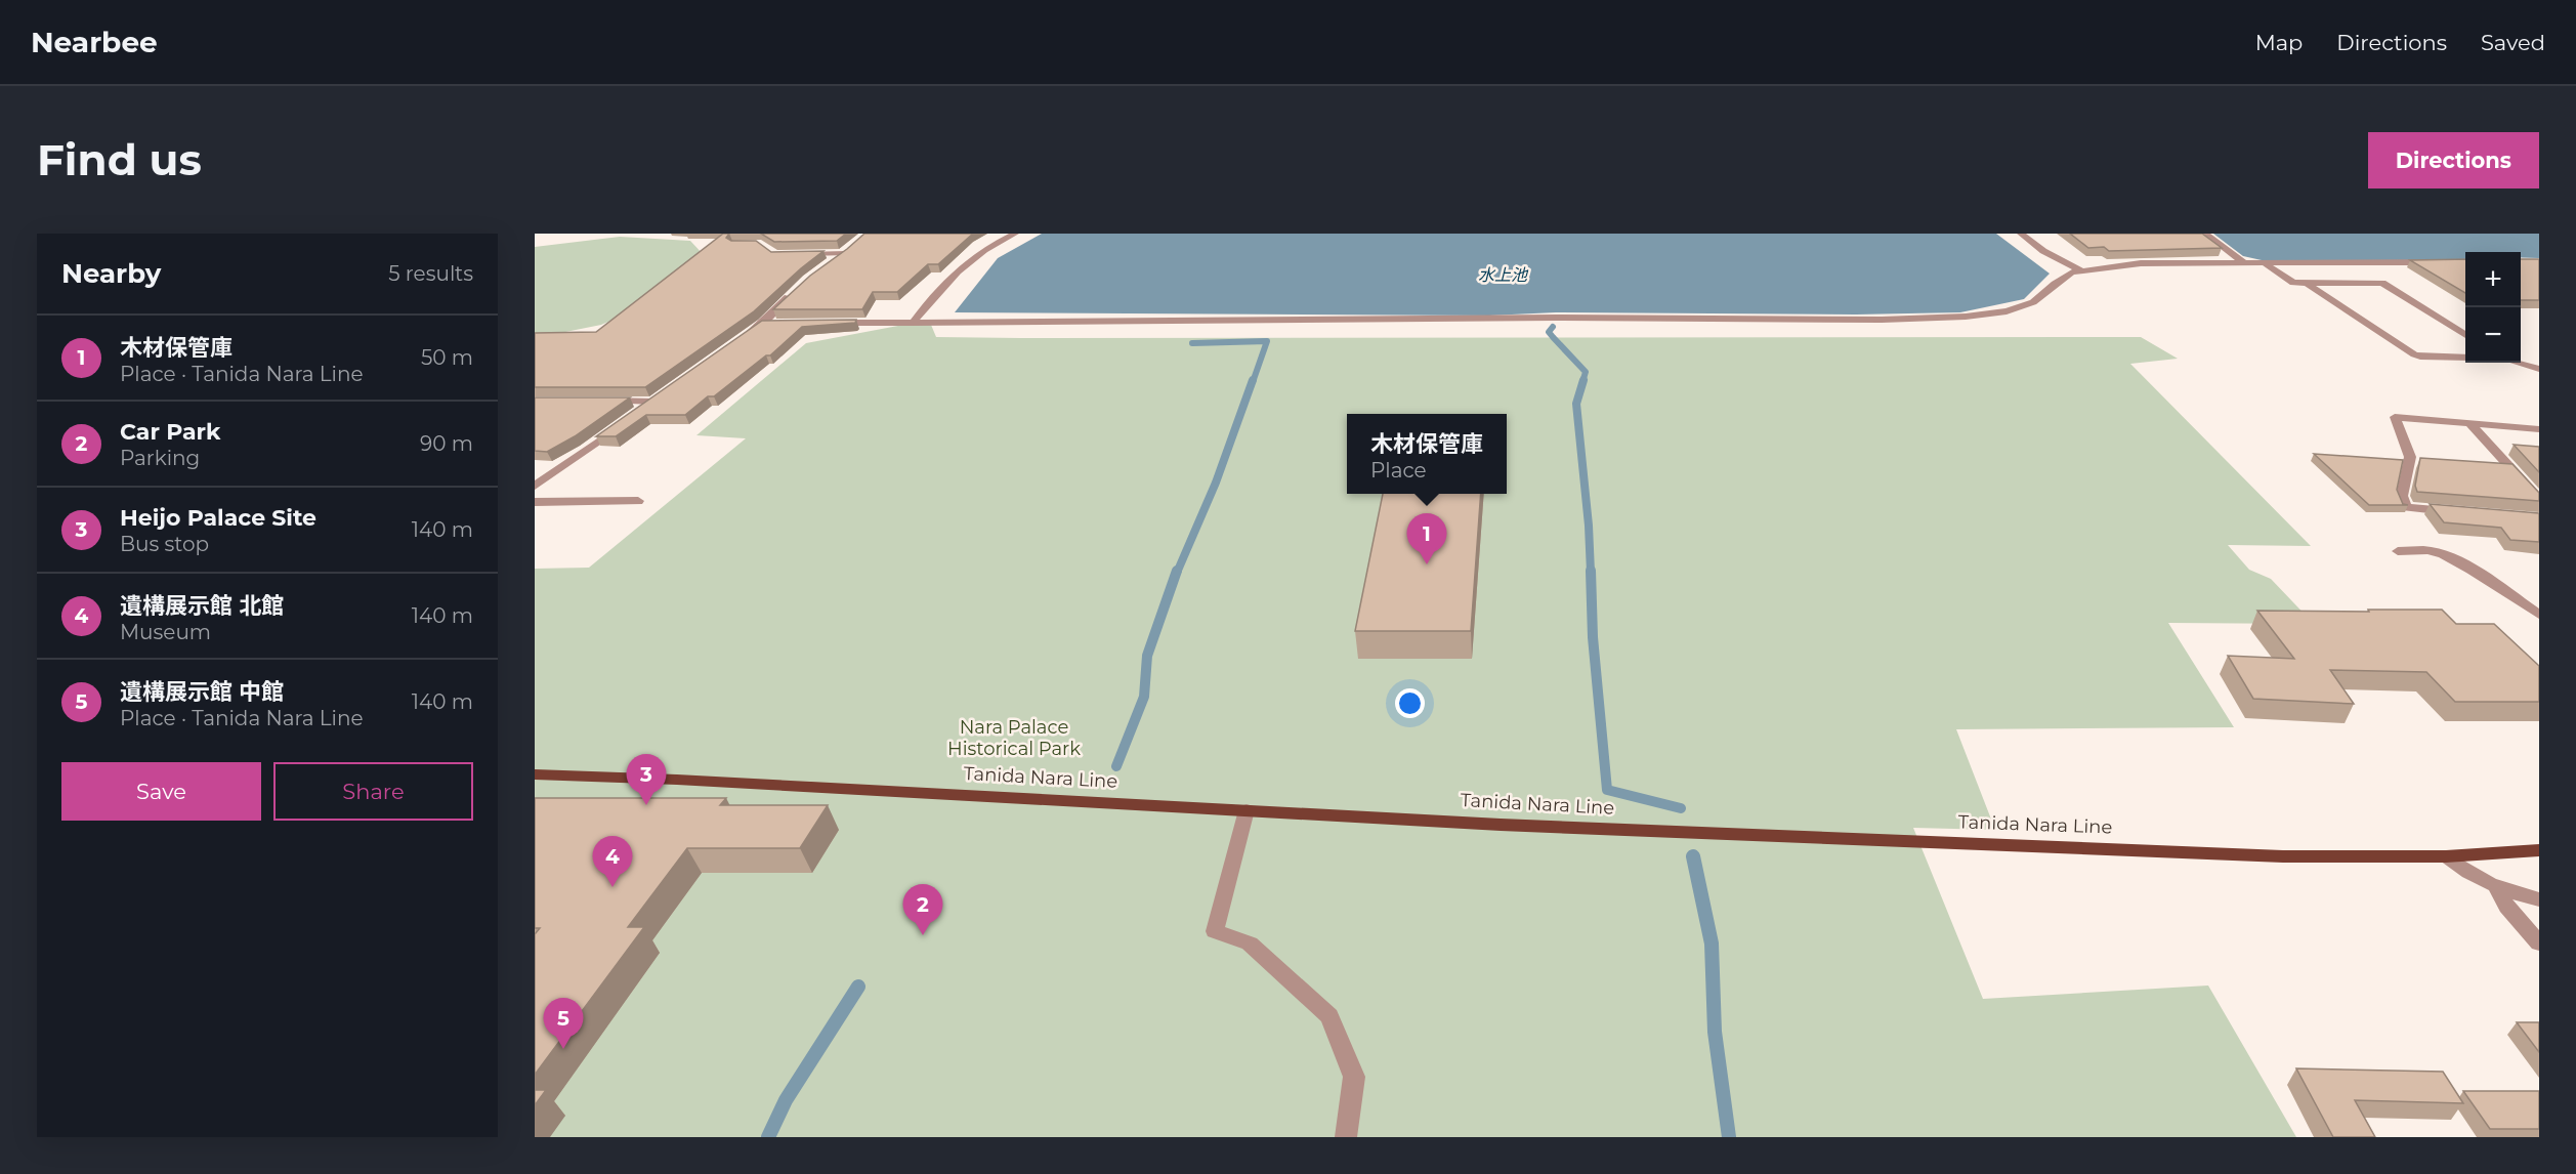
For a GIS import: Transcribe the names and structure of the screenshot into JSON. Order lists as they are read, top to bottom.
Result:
{
  "streets": {
    "main road": ["Tanida Nara Line"]
  },
  "water": ["水上池"],
  "parks": ["Nara Palace Historical Park"],
  "page": {
    "header": "Nearbee",
    "nav": ["Map", "Directions", "Saved"],
    "buttons": [
      "Directions",
      ["Save", "Share"]
    ],
    "title": "Find us",
    "heading": ["Nearby", "5 results"],
    "map_buttons": ["+", "−"],
    "list": [
      {
        "mark": "1",
        "name": "木材保管庫",
        "note": "Place · Tanida Nara Line",
        "value": "50 m"
      },
      {
        "mark": "2",
        "name": "Car Park",
        "note": "Parking",
        "value": "90 m"
      },
      {
        "mark": "3",
        "name": "Heijo Palace Site",
        "note": "Bus stop",
        "value": "140 m"
      },
      {
        "mark": "4",
        "name": "遺構展示館 北館",
        "note": "Museum",
        "value": "140 m"
      },
      {
        "mark": "5",
        "name": "遺構展示館 中館",
        "note": "Place · Tanida Nara Line",
        "value": "140 m"
      }
    ],
    "popup": ["木材保管庫", "Place"],
    "pins": [
      "1",
      "3",
      "4",
      "2",
      "5"
    ]
  }
}
